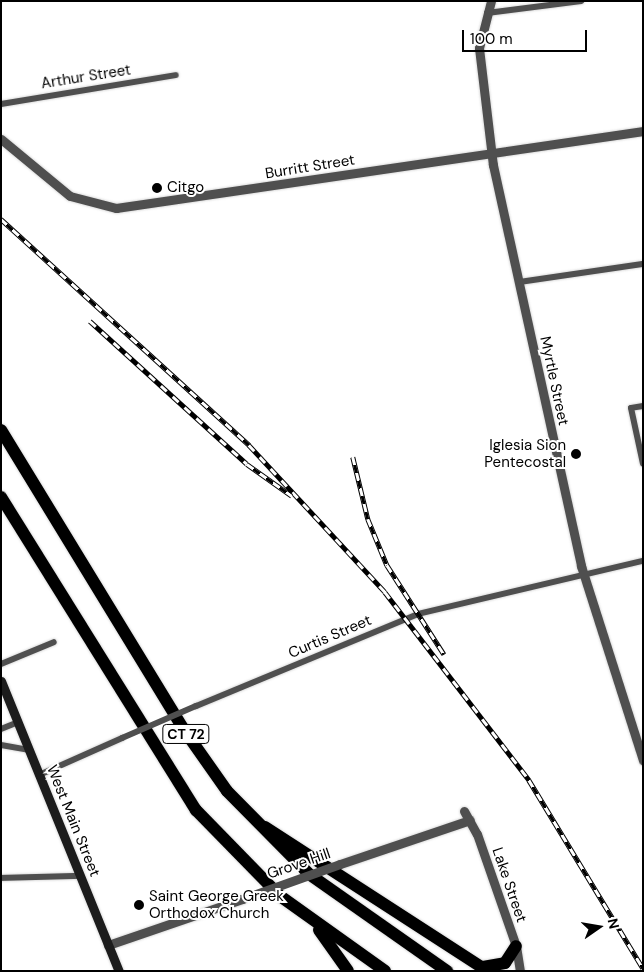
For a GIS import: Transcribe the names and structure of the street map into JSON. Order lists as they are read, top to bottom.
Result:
{
  "streets": {
    "highway": ["CT 72"],
    "main road": ["West Main Street"],
    "street": [
      "Arthur Street",
      "Burritt Street",
      "Myrtle Street",
      "Curtis Street",
      "Grove Hill",
      "Lake Street"
    ]
  },
  "crossings": [
    ["Burritt Street", "Myrtle Street"],
    ["Myrtle Street", "Curtis Street"],
    ["Curtis Street", "West Main Street"],
    ["West Main Street", "Grove Hill"],
    ["Grove Hill", "Lake Street"]
  ],
  "places": ["Citgo", "Iglesia Sion Pentecostal", "Saint George Greek Orthodox Church"],
  "scale_bar": "100 m",
  "north": "right"
}
